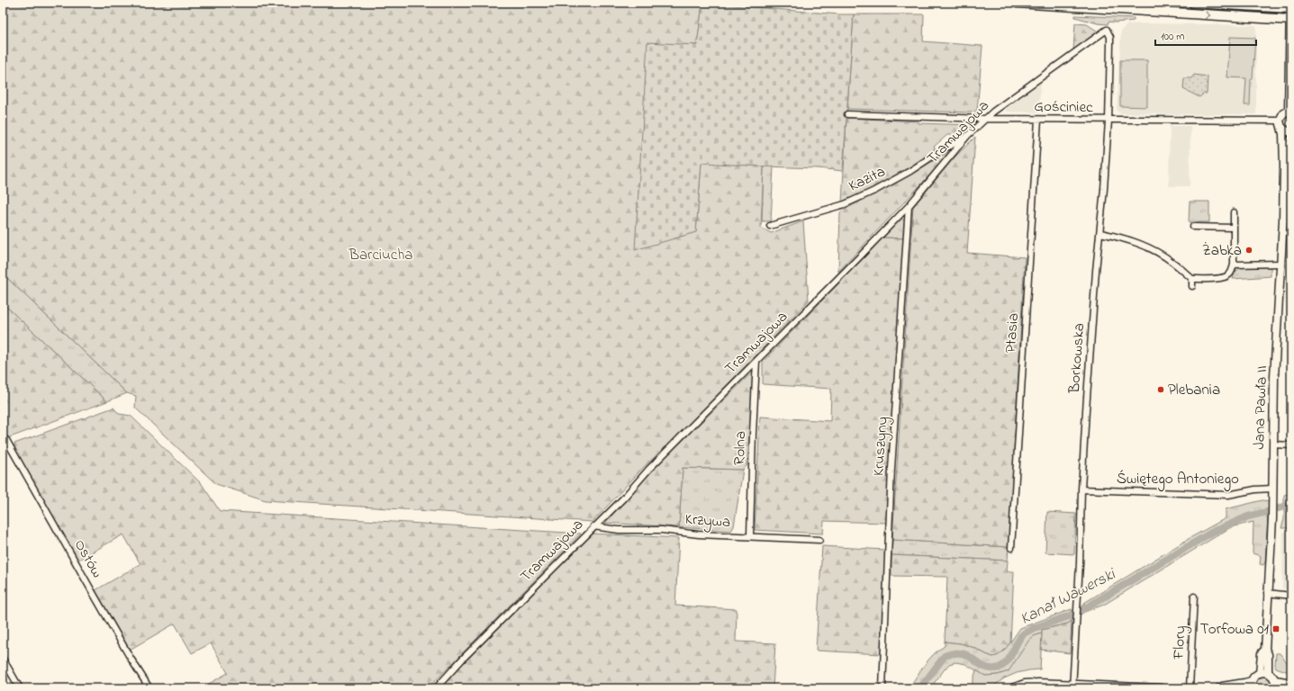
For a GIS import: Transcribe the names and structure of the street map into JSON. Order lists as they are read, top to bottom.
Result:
{
  "streets": {
    "street": [
      "Gościniec",
      "Tramwajowa",
      "Kazita",
      "Ptasia",
      "Borkowska",
      "Jana Pawła II",
      "Kruszyny",
      "Rolna",
      "Świętego Antoniego",
      "Krzywa",
      "Ostów",
      "Flory"
    ]
  },
  "crossings": [
    ["Gościniec", "Tramwajowa"],
    ["Gościniec", "Ptasia"],
    ["Gościniec", "Borkowska"],
    ["Gościniec", "Jana Pawła II"],
    ["Tramwajowa", "Kazita"],
    ["Tramwajowa", "Borkowska"],
    ["Tramwajowa", "Kruszyny"],
    ["Tramwajowa", "Rolna"],
    ["Tramwajowa", "Krzywa"],
    ["Borkowska", "Świętego Antoniego"],
    ["Jana Pawła II", "Świętego Antoniego"],
    ["Rolna", "Krzywa"]
  ],
  "water": ["Kanał Wawerski"],
  "parks": ["Barciucha"],
  "places": {
    "other": ["Żabka", "Plebania"],
    "transit": ["Torfowa 01"]
  },
  "scale_bar": "100 m"
}
